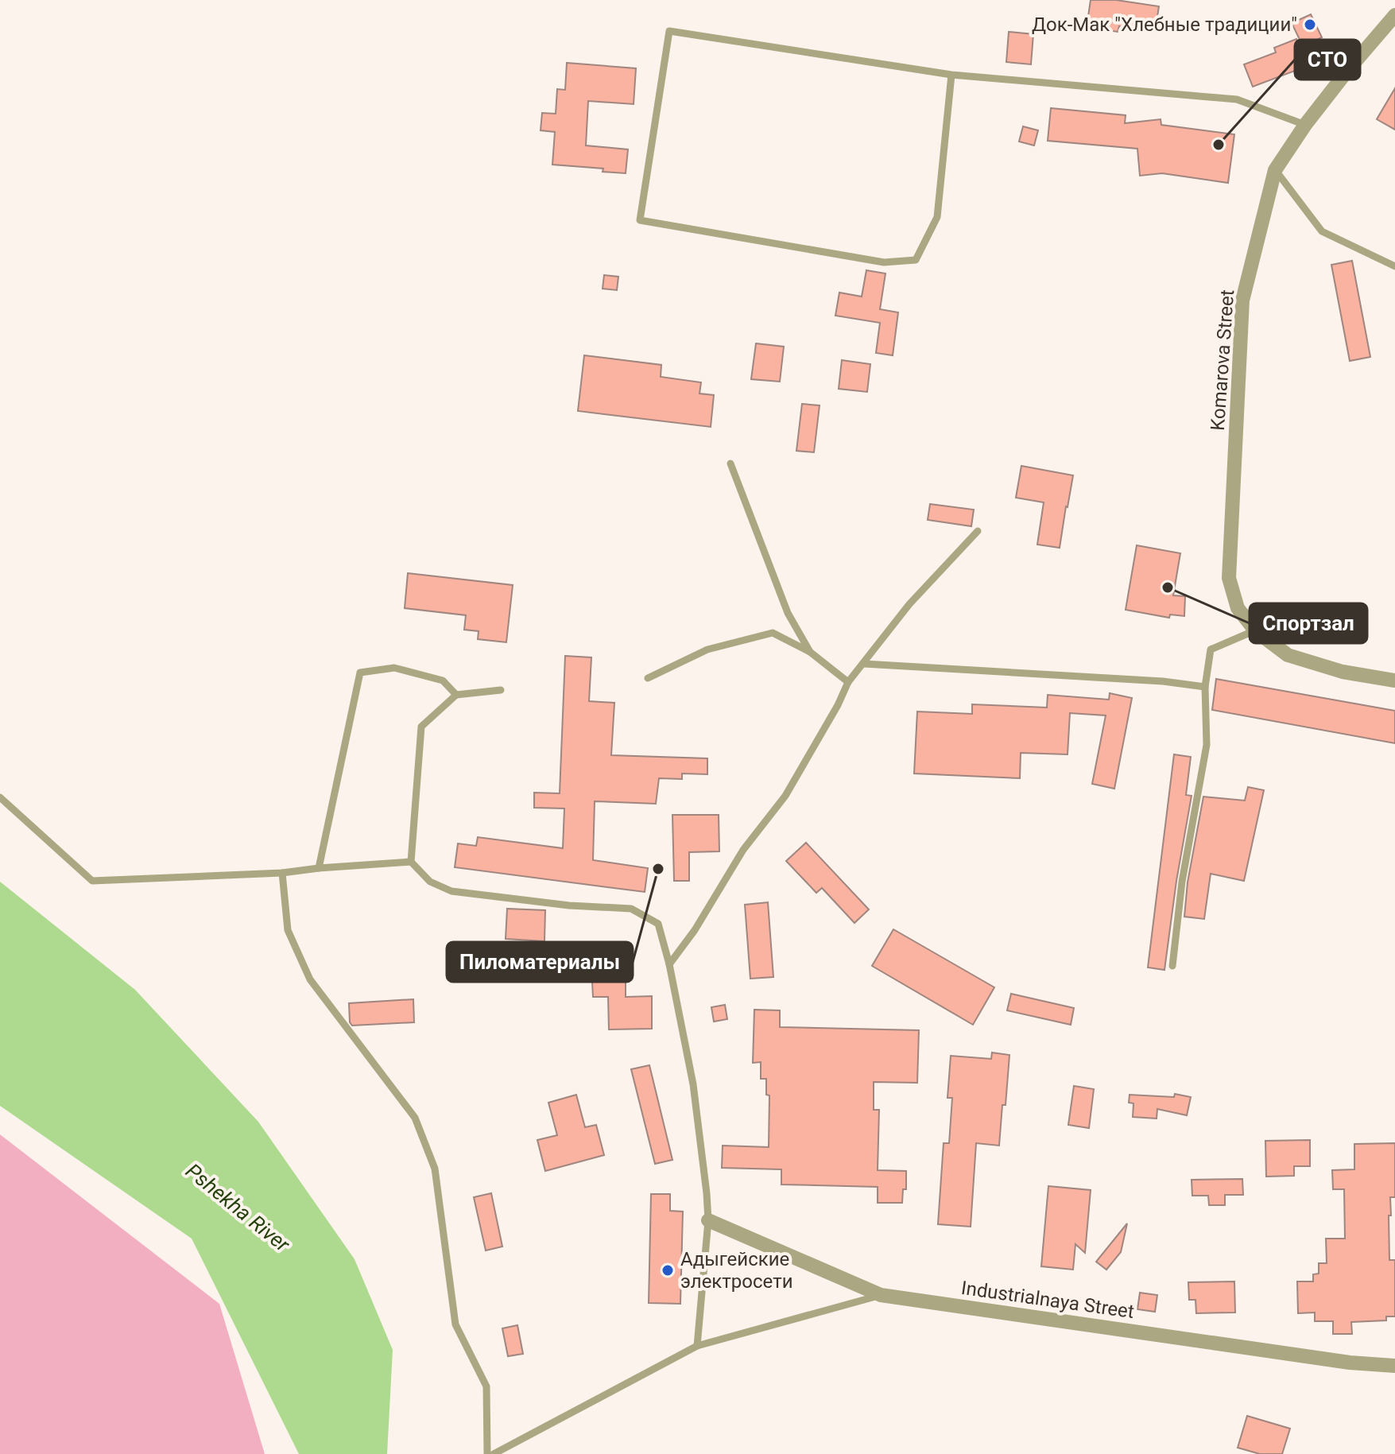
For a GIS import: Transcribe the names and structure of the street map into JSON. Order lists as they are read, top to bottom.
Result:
{
  "streets": {
    "street": ["Komarova Street", "Industrialnaya Street"]
  },
  "water": ["Pshekha River"],
  "places": [
    "Док-Мак \"Хлебные традиции\"",
    "СТО",
    "Спортзал",
    "Пиломатериалы",
    "Адыгейские электросети"
  ]
}
